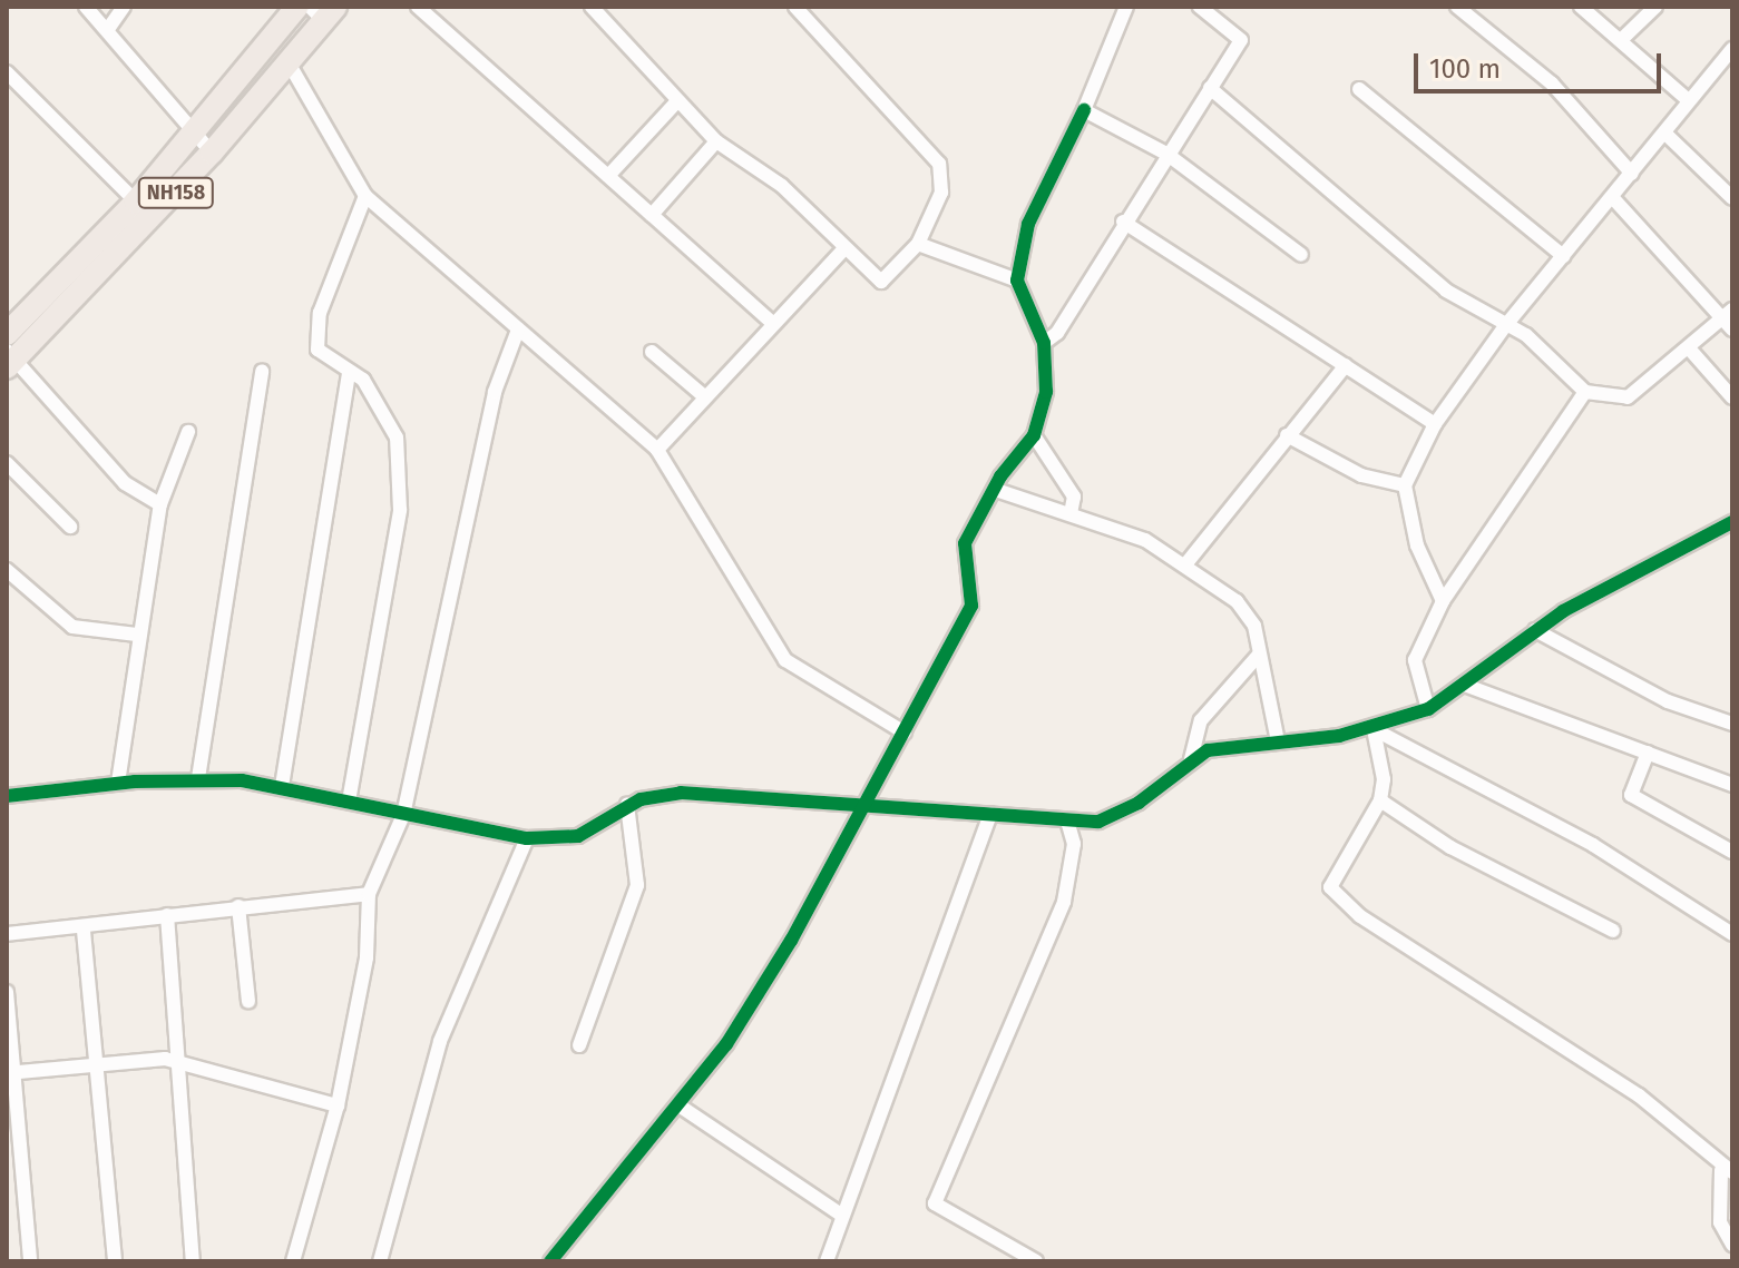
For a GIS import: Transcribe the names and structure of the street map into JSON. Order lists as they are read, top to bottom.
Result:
{
  "streets": {
    "highway": ["NH158"]
  },
  "scale_bar": "100 m"
}
